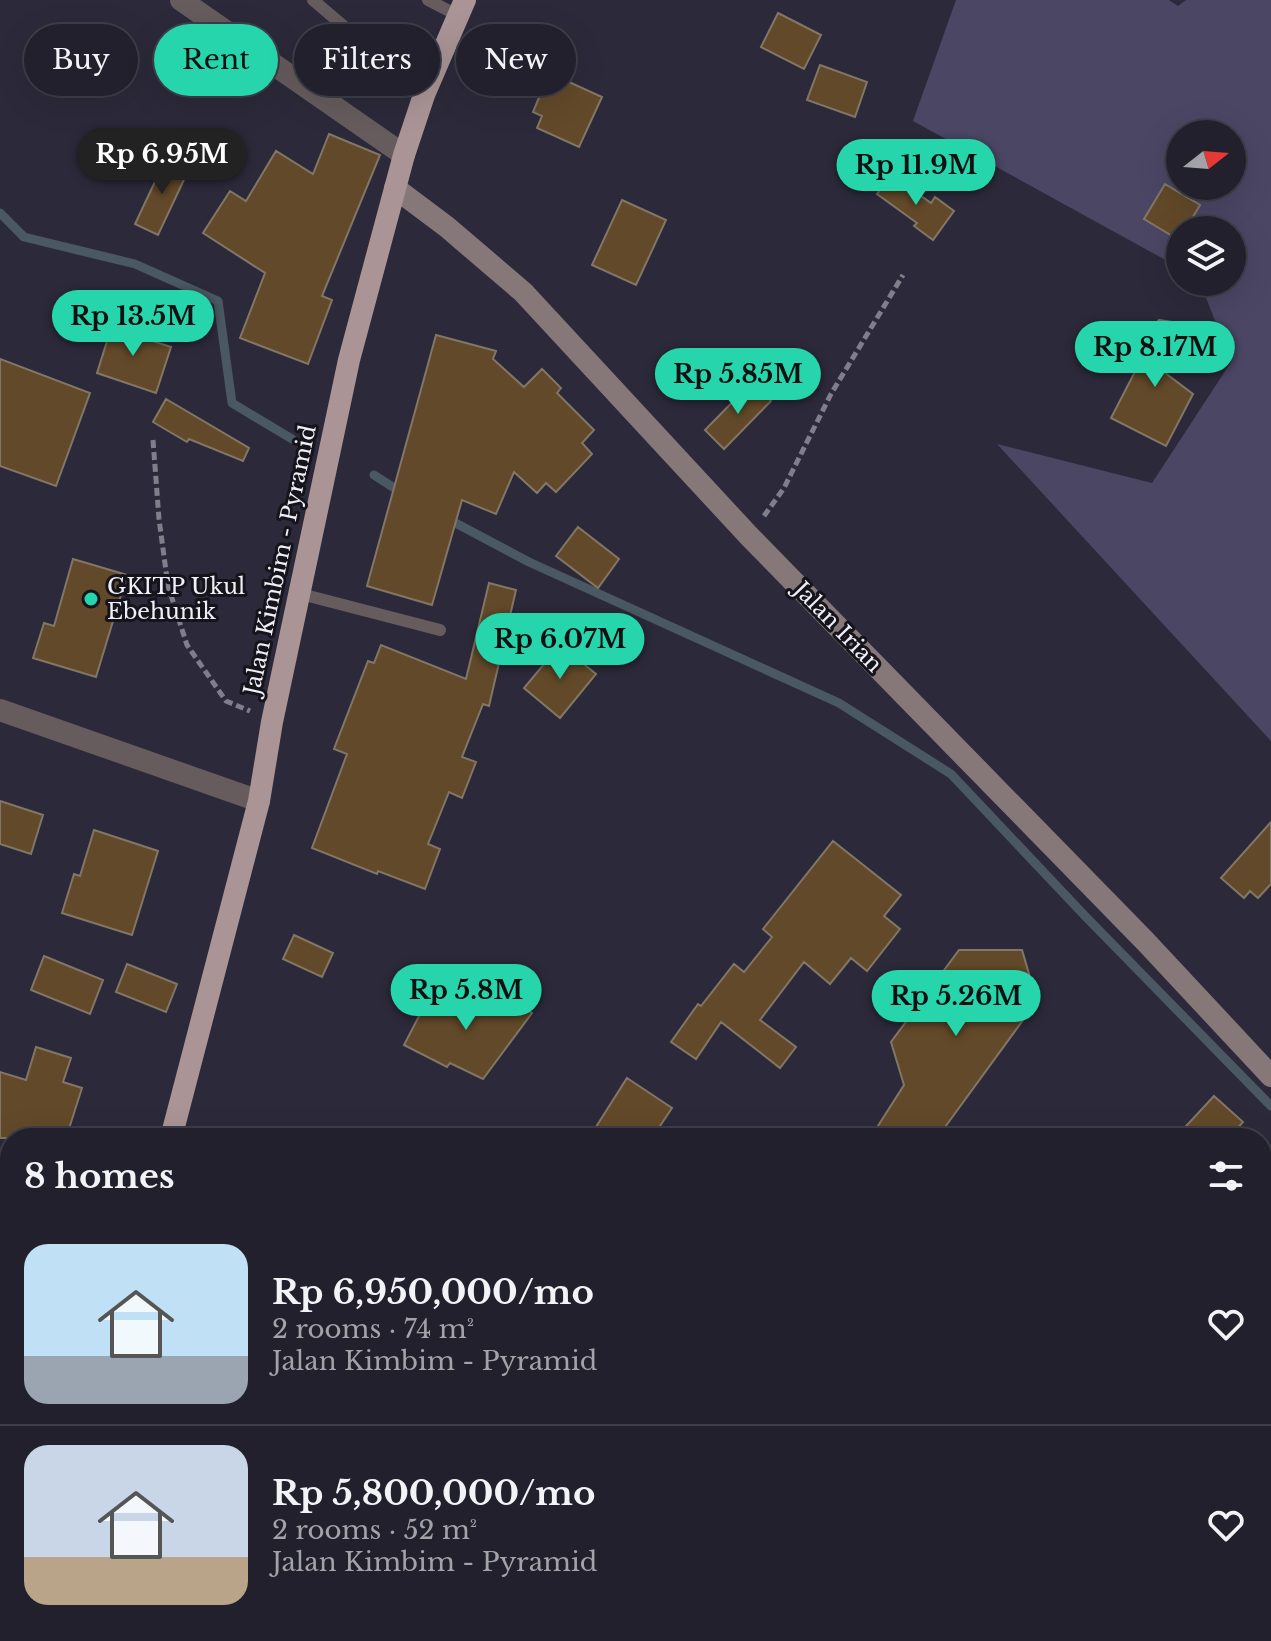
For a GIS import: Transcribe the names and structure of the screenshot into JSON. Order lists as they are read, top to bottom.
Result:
{
  "streets": {
    "highway": ["Jalan Kimbim - Pyramid"],
    "main road": ["Jalan Irian"]
  },
  "crossings": [
    ["Jalan Kimbim - Pyramid", "Jalan Irian"]
  ],
  "places": ["GKITP Ukul Ebehunik"],
  "north": "right",
  "page": {
    "chip": [
      "Buy",
      "Rent",
      "Filters",
      "New"
    ],
    "price": [
      "Rp 6.95M",
      "Rp 11.9M",
      "Rp 13.5M",
      "Rp 8.17M",
      "Rp 5.85M",
      "Rp 6.07M",
      "Rp 5.8M",
      "Rp 5.26M"
    ],
    "heading": "8 homes",
    "list": [
      {
        "name": "Rp 6,950,000/mo",
        "note": "2 rooms · 74 m² · Jalan Kimbim - Pyramid"
      },
      {
        "name": "Rp 5,800,000/mo",
        "note": "2 rooms · 52 m² · Jalan Kimbim - Pyramid"
      }
    ]
  }
}
